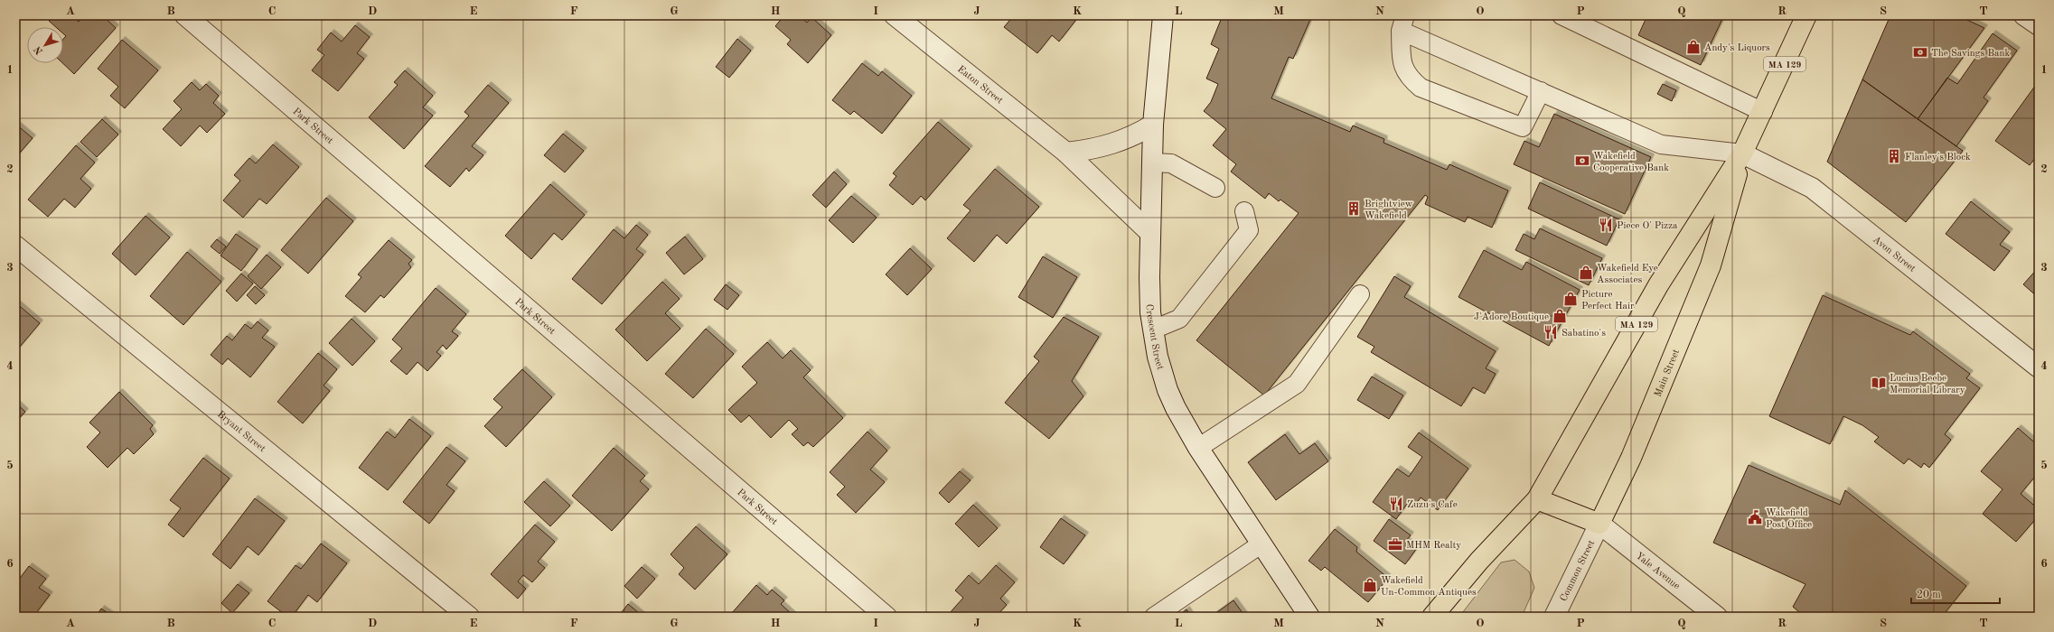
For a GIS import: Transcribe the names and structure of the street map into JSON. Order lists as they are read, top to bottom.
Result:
{
  "streets": {
    "main road": ["MA 129", "Main Street"],
    "street": [
      "Eaton Street",
      "Park Street",
      "Avon Street",
      "Crescent Street",
      "Bryant Street",
      "Common Street",
      "Yale Avenue"
    ]
  },
  "crossings": [
    ["Eaton Street", "Crescent Street"],
    ["Avon Street", "Main Street"],
    ["Main Street", "Common Street"],
    ["Main Street", "Yale Avenue"],
    ["Common Street", "Yale Avenue"]
  ],
  "places": {
    "shop": [
      "Andy's Liquors",
      "Wakefield Eye Associates",
      "Picture Perfect Hair",
      "J'Adore Boutique",
      "Wakefield Un-Common Antiques"
    ],
    "bank": ["The Savings Bank", "Wakefield Cooperative Bank"],
    "building": ["Flanley's Block", "Brightview Wakefield"],
    "restaurant": ["Piece O' Pizza", "Sabatino's", "Zuzu's Cafe"],
    "library": ["Lucius Beebe Memorial Library"],
    "public building": ["Wakefield Post Office"],
    "office": ["MHM Realty"]
  },
  "scale_bar": "20 m",
  "north": "bottom left",
  "grid": {
    "columns": [
      "A",
      "B",
      "C",
      "D",
      "E",
      "F",
      "G",
      "H",
      "I",
      "J",
      "K",
      "L",
      "M",
      "N",
      "O",
      "P",
      "Q",
      "R",
      "S",
      "T"
    ],
    "rows": [
      "1",
      "2",
      "3",
      "4",
      "5",
      "6"
    ]
  }
}
